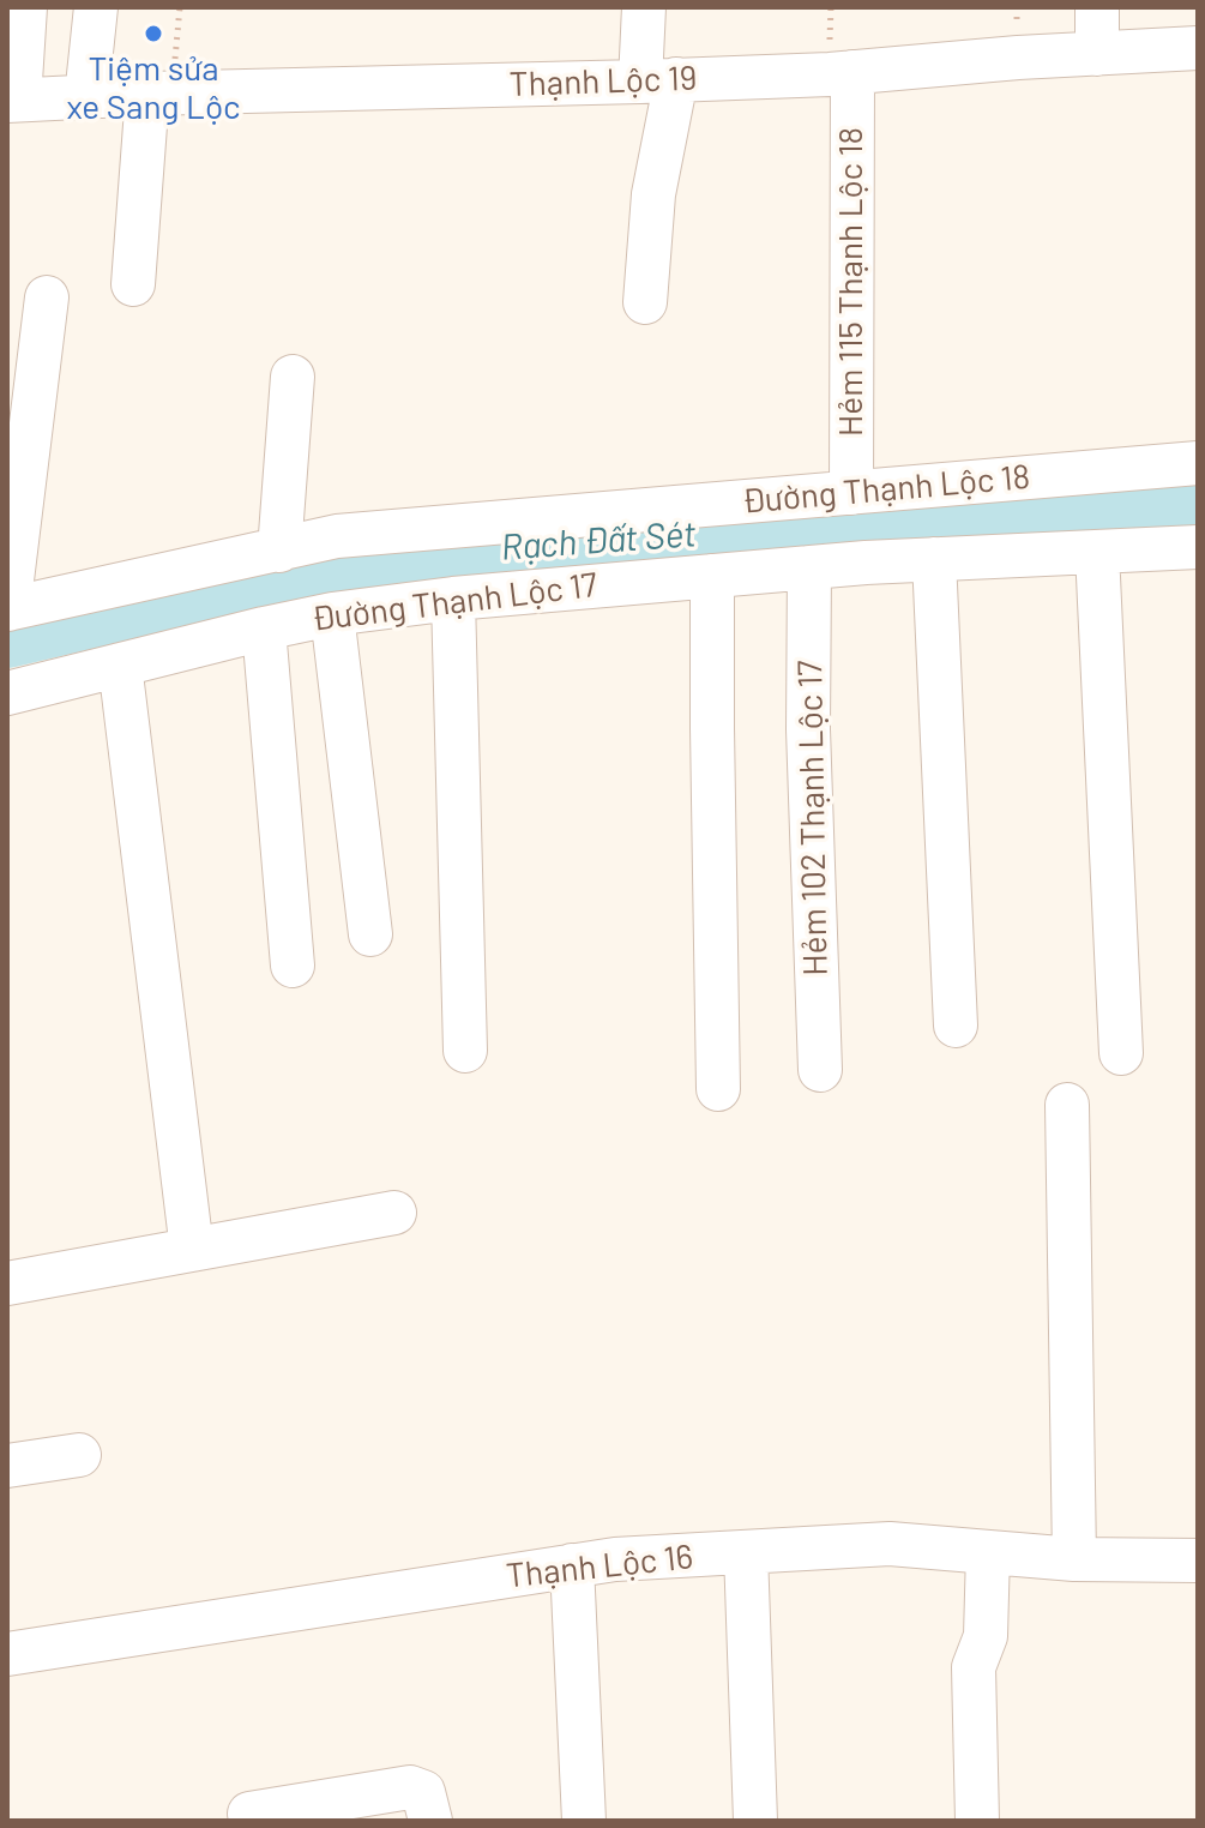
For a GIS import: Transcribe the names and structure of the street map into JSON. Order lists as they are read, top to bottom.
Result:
{
  "streets": {
    "street": [
      "Thạnh Lộc 19",
      "Hẻm 115 Thạnh Lộc 18",
      "Đường Thạnh Lộc 18",
      "Đường Thạnh Lộc 17",
      "Hẻm 102 Thạnh Lộc 17",
      "Thạnh Lộc 16"
    ]
  },
  "crossings": [
    ["Thạnh Lộc 19", "Hẻm 115 Thạnh Lộc 18"],
    ["Hẻm 115 Thạnh Lộc 18", "Đường Thạnh Lộc 18"],
    ["Đường Thạnh Lộc 17", "Hẻm 102 Thạnh Lộc 17"]
  ],
  "water": ["Rạch Đất Sét"],
  "places": ["Tiệm sửa xe Sang Lộc"]
}
